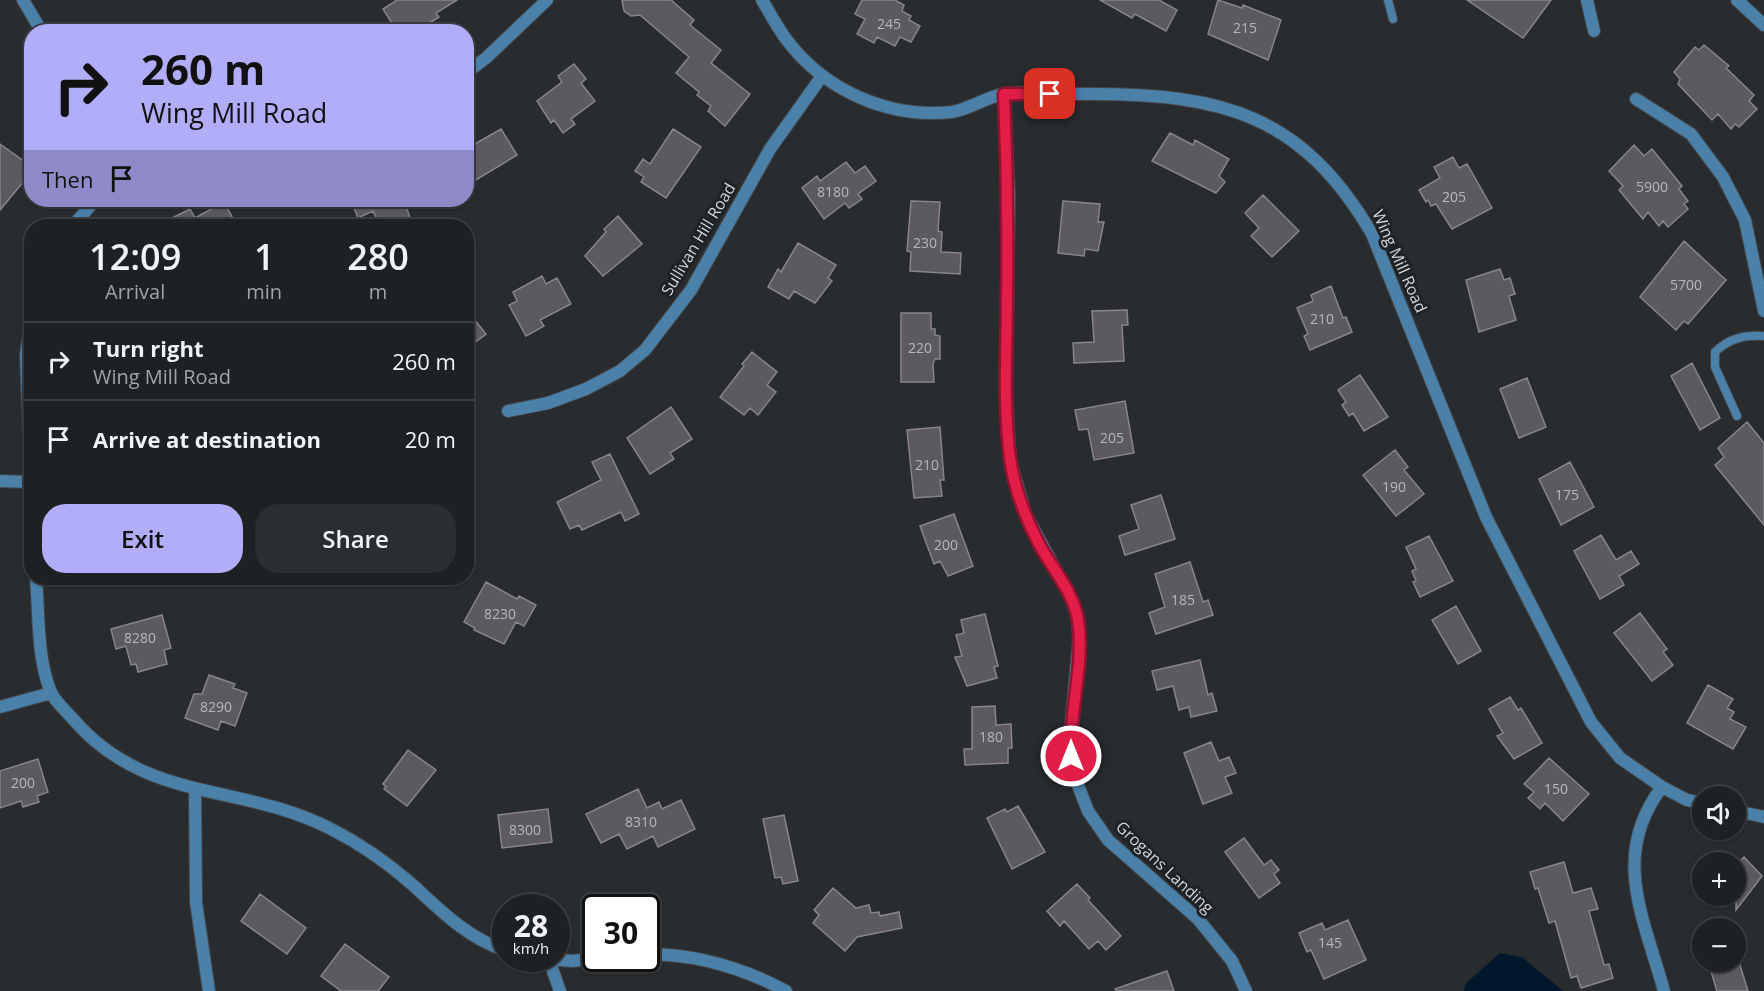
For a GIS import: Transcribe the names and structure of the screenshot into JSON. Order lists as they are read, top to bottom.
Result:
{
  "streets": {
    "street": ["Sullivan Hill Road", "Wing Mill Road", "Grogans Landing"]
  },
  "crossings": [
    ["Sullivan Hill Road", "Wing Mill Road"],
    ["Wing Mill Road", "Grogans Landing"]
  ],
  "house_numbers": [
    "245",
    "215",
    "5900",
    "8180",
    "205",
    "230",
    "5700",
    "210",
    "220",
    "205",
    "210",
    "190",
    "175",
    "200",
    "185",
    "8230",
    "8280",
    "8290",
    "180",
    "200",
    "150",
    "8310",
    "8300",
    "145"
  ],
  "page": {
    "turn": ["260 m", "Wing Mill Road"],
    "then": "Then",
    "eta": [
      "12:09",
      "Arrival",
      "1",
      "min",
      "280",
      "m"
    ],
    "list": [
      {
        "name": "Turn right",
        "note": "Wing Mill Road",
        "value": "260 m"
      },
      {
        "name": "Arrive at destination",
        "value": "20 m"
      }
    ],
    "buttons": ["Exit", "Share"],
    "map_buttons": ["+", "−"],
    "speed": "28 km/h",
    "limit": "30"
  }
}
